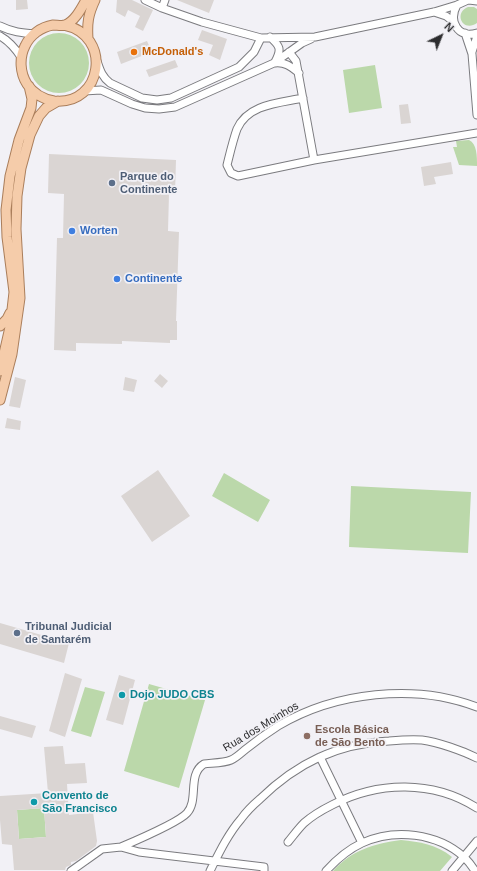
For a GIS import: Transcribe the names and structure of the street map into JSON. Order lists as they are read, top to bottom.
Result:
{
  "streets": {
    "street": ["Rua dos Moinhos"]
  },
  "places": [
    "McDonald's",
    "Parque do Continente",
    "Worten",
    "Continente",
    "Tribunal Judicial de Santarém",
    "Dojo JUDO CBS",
    "Escola Básica de São Bento",
    "Convento de São Francisco"
  ],
  "north": "top right"
}
